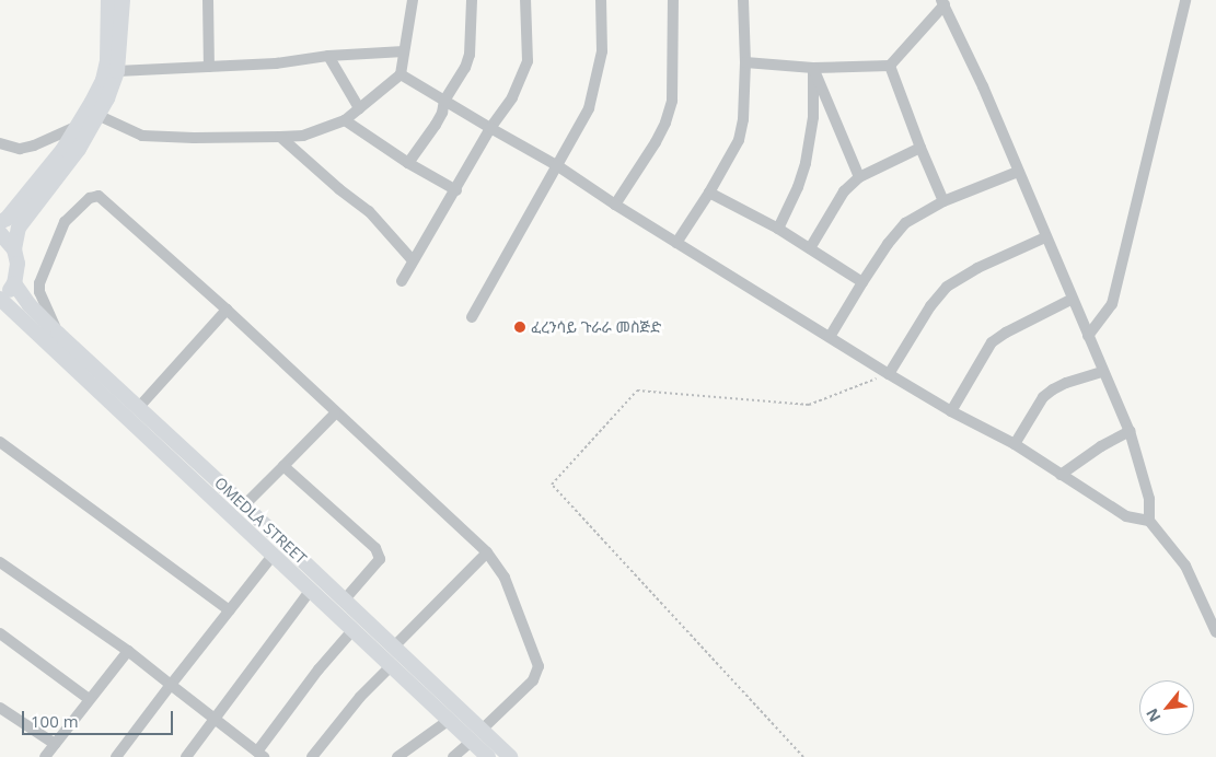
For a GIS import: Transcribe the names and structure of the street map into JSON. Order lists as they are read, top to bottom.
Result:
{
  "streets": {
    "main road": ["OMEDLA STREET"]
  },
  "places": ["ፈረንሳይ ጉራራ መስጅድ"],
  "scale_bar": "100 m",
  "north": "bottom left"
}
